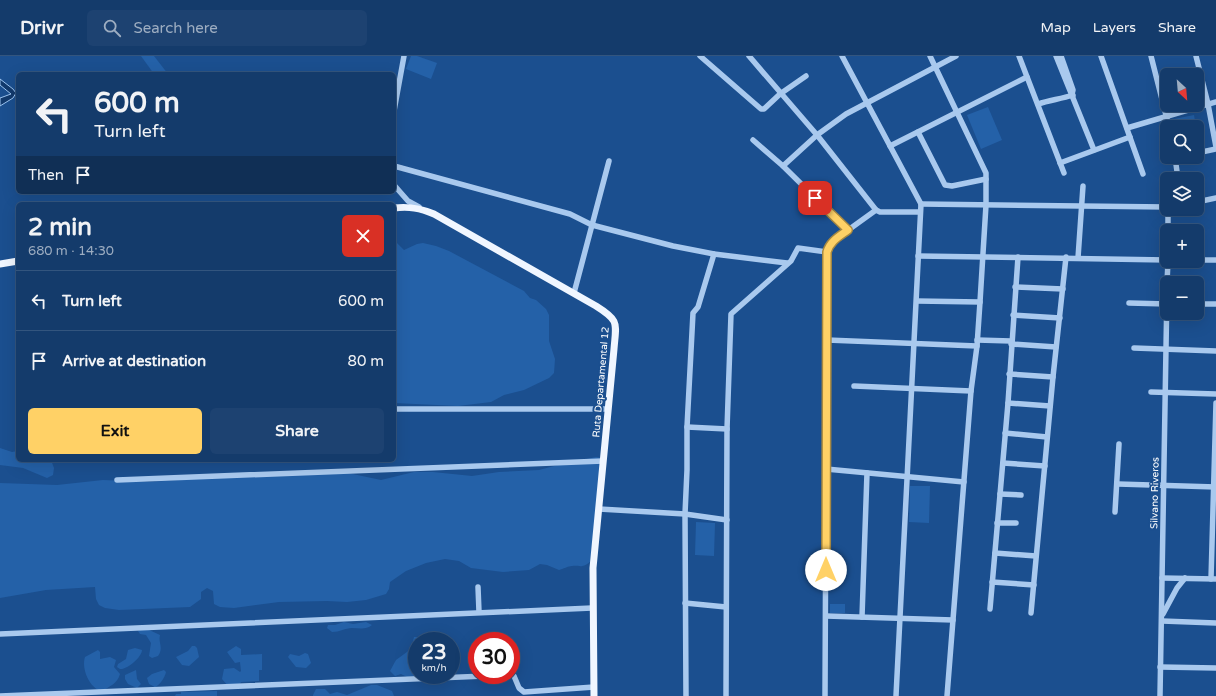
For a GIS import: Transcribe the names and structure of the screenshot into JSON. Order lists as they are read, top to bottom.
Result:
{
  "streets": {
    "main road": ["Ruta Departamental 12"],
    "street": ["Silvano Riveros"]
  },
  "north": "bottom right",
  "page": {
    "header": "Drivr",
    "search": "Search here",
    "nav": ["Map", "Layers", "Share"],
    "map_buttons": ["+", "−"],
    "turn": ["600 m", "Turn left"],
    "then": "Then",
    "heading": ["2 min", "680 m · 14:30"],
    "list": [
      {
        "name": "Turn left",
        "value": "600 m"
      },
      {
        "name": "Arrive at destination",
        "value": "80 m"
      }
    ],
    "buttons": ["Exit", "Share"],
    "speed": "23 km/h",
    "limit": "30"
  }
}
